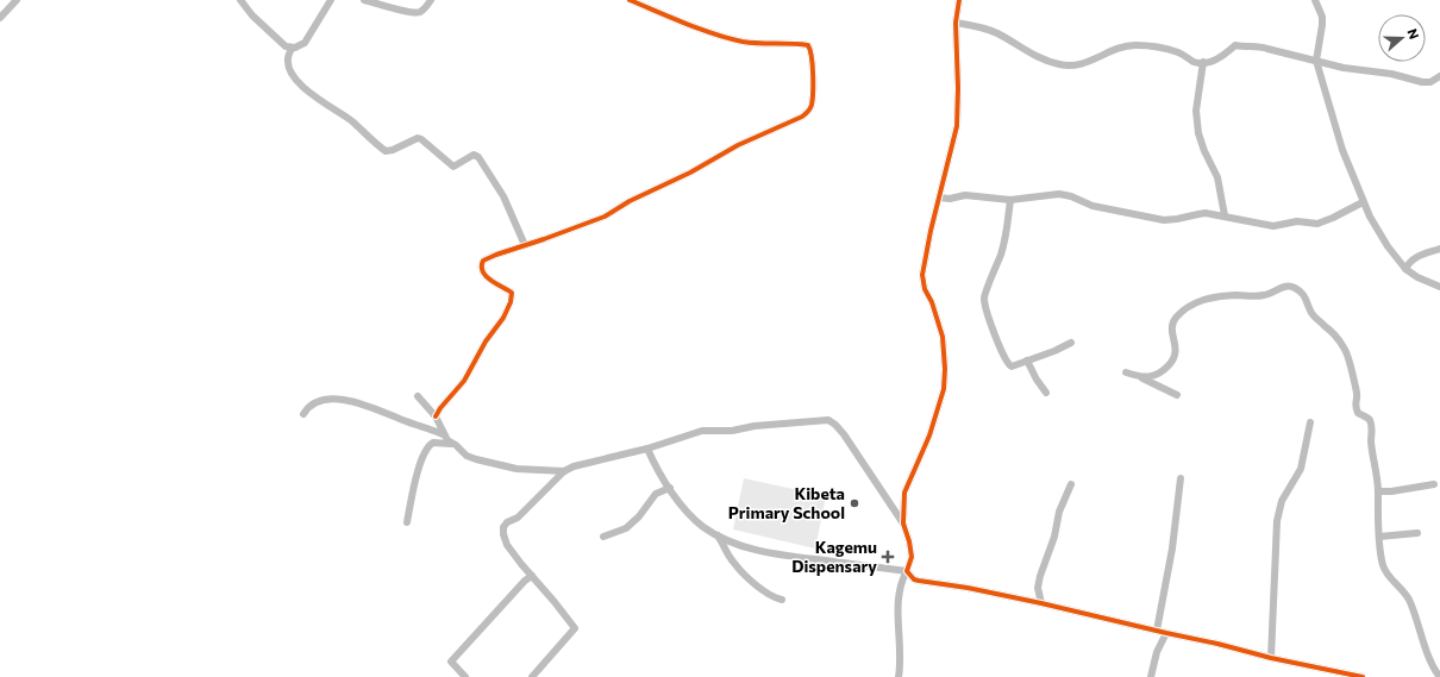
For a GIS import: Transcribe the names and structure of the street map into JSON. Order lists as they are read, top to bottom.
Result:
{
  "places": {
    "other": ["Kibeta Primary School"],
    "health": ["Kagemu Dispensary"]
  },
  "north": "right"
}
